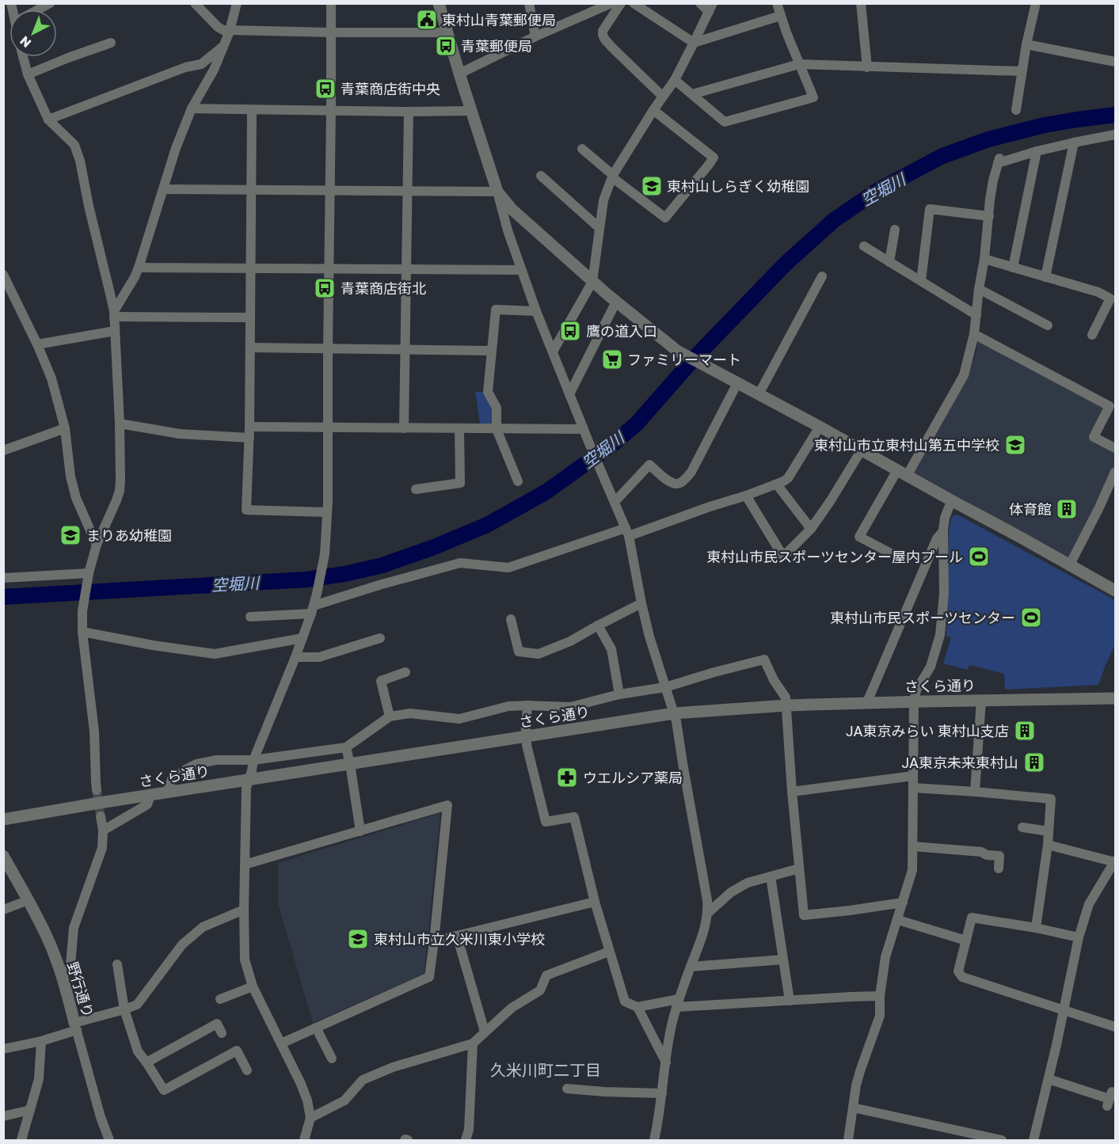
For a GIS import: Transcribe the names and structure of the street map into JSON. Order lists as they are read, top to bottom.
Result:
{
  "streets": {
    "street": ["さくら通り", "野行通り"]
  },
  "districts": ["久米川町二丁目"],
  "water": ["空堀川"],
  "places": {
    "public building": ["東村山青葉郵便局"],
    "bus stop": [
      "青葉郵便局",
      "青葉商店街中央",
      "青葉商店街北",
      "鷹の道入口"
    ],
    "school or university": [
      "東村山しらぎく幼稚園",
      "東村山市立東村山第五中学校",
      "まりあ幼稚園",
      "東村山市立久米川東小学校"
    ],
    "supermarket": ["ファミリーマート"],
    "building": ["体育館", "JA東京みらい 東村山支店", "JA東京未来東村山"],
    "sports": ["東村山市民スポーツセンター屋内プール", "東村山市民スポーツセンター"],
    "pharmacy": ["ウエルシア薬局"]
  },
  "north": "bottom left"
}
